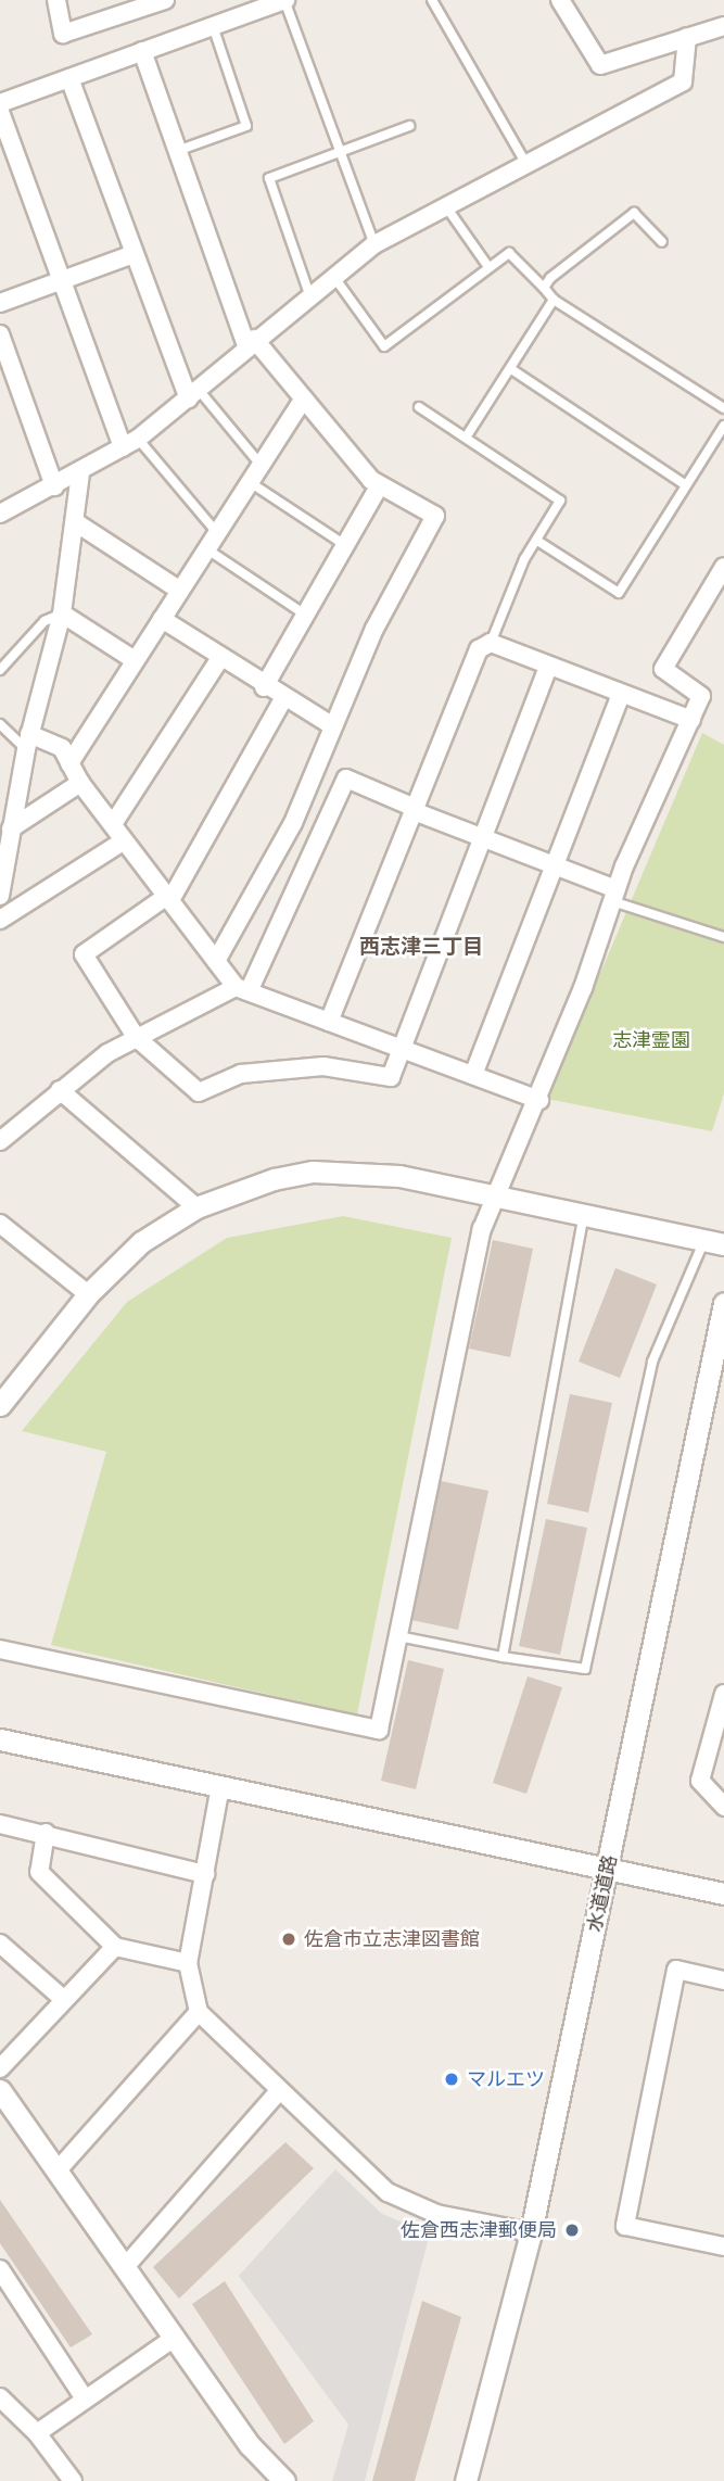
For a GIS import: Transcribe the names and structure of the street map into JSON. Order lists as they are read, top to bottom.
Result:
{
  "streets": {
    "street": ["水道道路"]
  },
  "districts": ["西志津三丁目"],
  "parks": ["志津霊園"],
  "places": ["佐倉市立志津図書館", "マルエツ", "佐倉西志津郵便局"]
}
